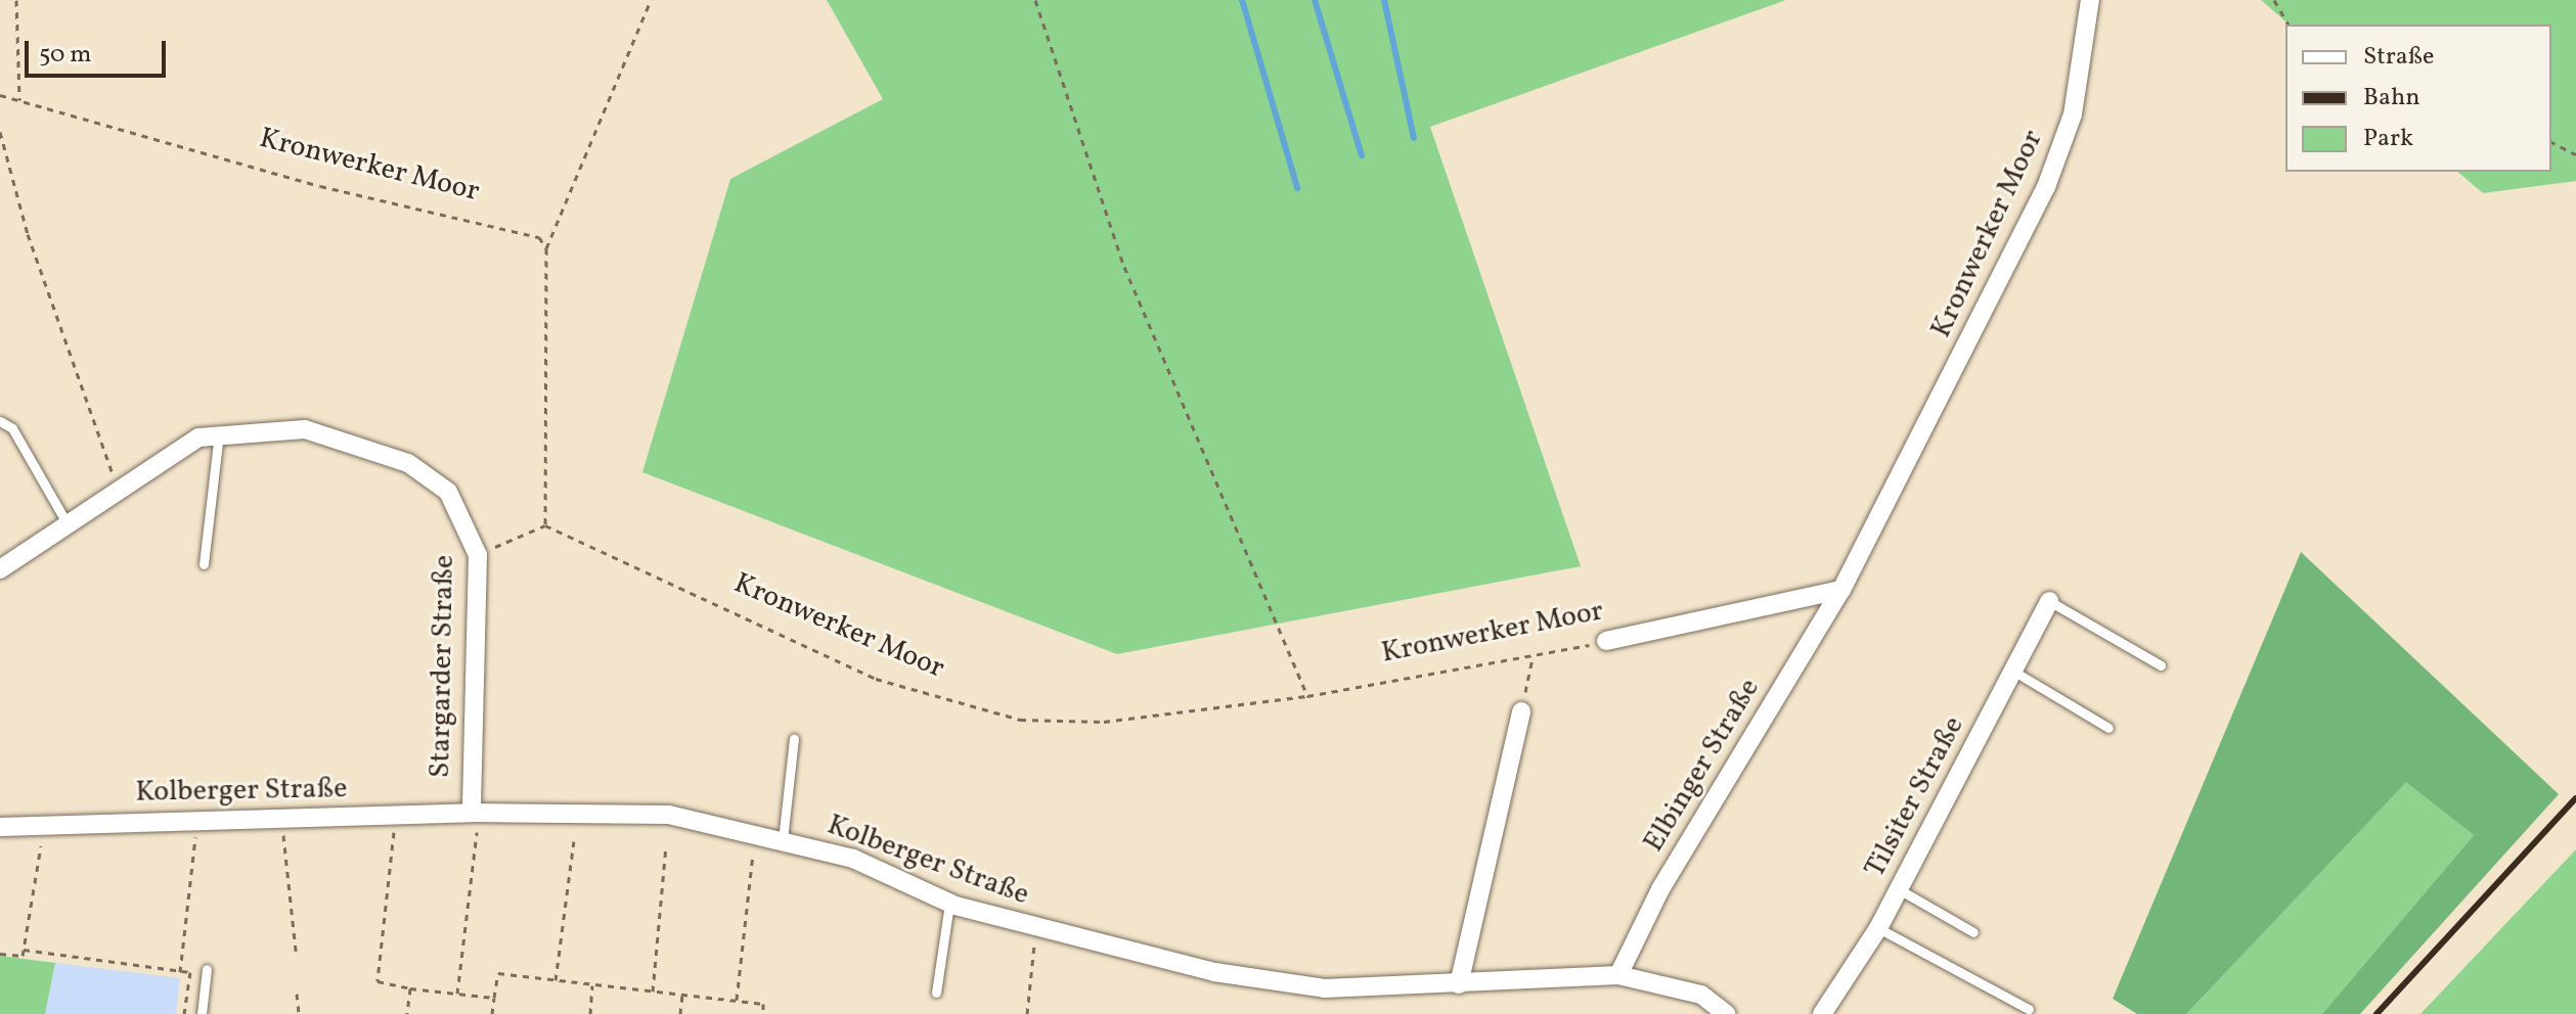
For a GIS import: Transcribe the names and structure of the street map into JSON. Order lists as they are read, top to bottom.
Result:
{
  "streets": {
    "street": [
      "Kronwerker Moor",
      "Stargarder Straße",
      "Elbinger Straße",
      "Kolberger Straße",
      "Tilsiter Straße"
    ]
  },
  "crossings": [
    ["Kronwerker Moor", "Elbinger Straße"],
    ["Stargarder Straße", "Kolberger Straße"],
    ["Elbinger Straße", "Kolberger Straße"]
  ],
  "legend": ["Straße", "Bahn", "Park"],
  "scale_bar": "50 m"
}
